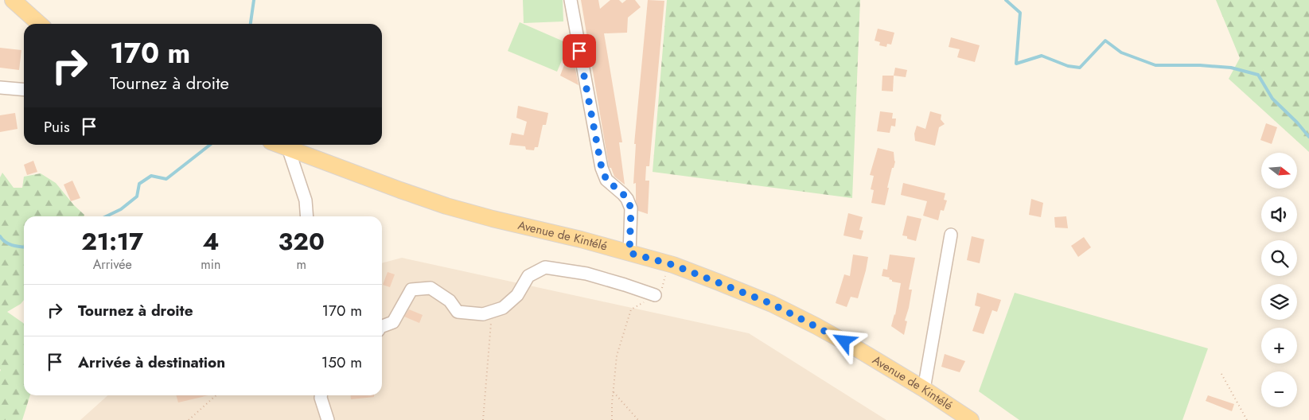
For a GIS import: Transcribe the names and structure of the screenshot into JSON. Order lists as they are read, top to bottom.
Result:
{
  "streets": {
    "main road": ["Avenue de Kintélé"]
  },
  "north": "right",
  "page": {
    "turn": ["170 m", "Tournez à droite"],
    "then": "Puis",
    "map_buttons": ["+", "−"],
    "eta": [
      "21:17",
      "Arrivée",
      "4",
      "min",
      "320",
      "m"
    ],
    "list": [
      {
        "name": "Tournez à droite",
        "value": "170 m"
      },
      {
        "name": "Arrivée à destination",
        "value": "150 m"
      }
    ]
  }
}
